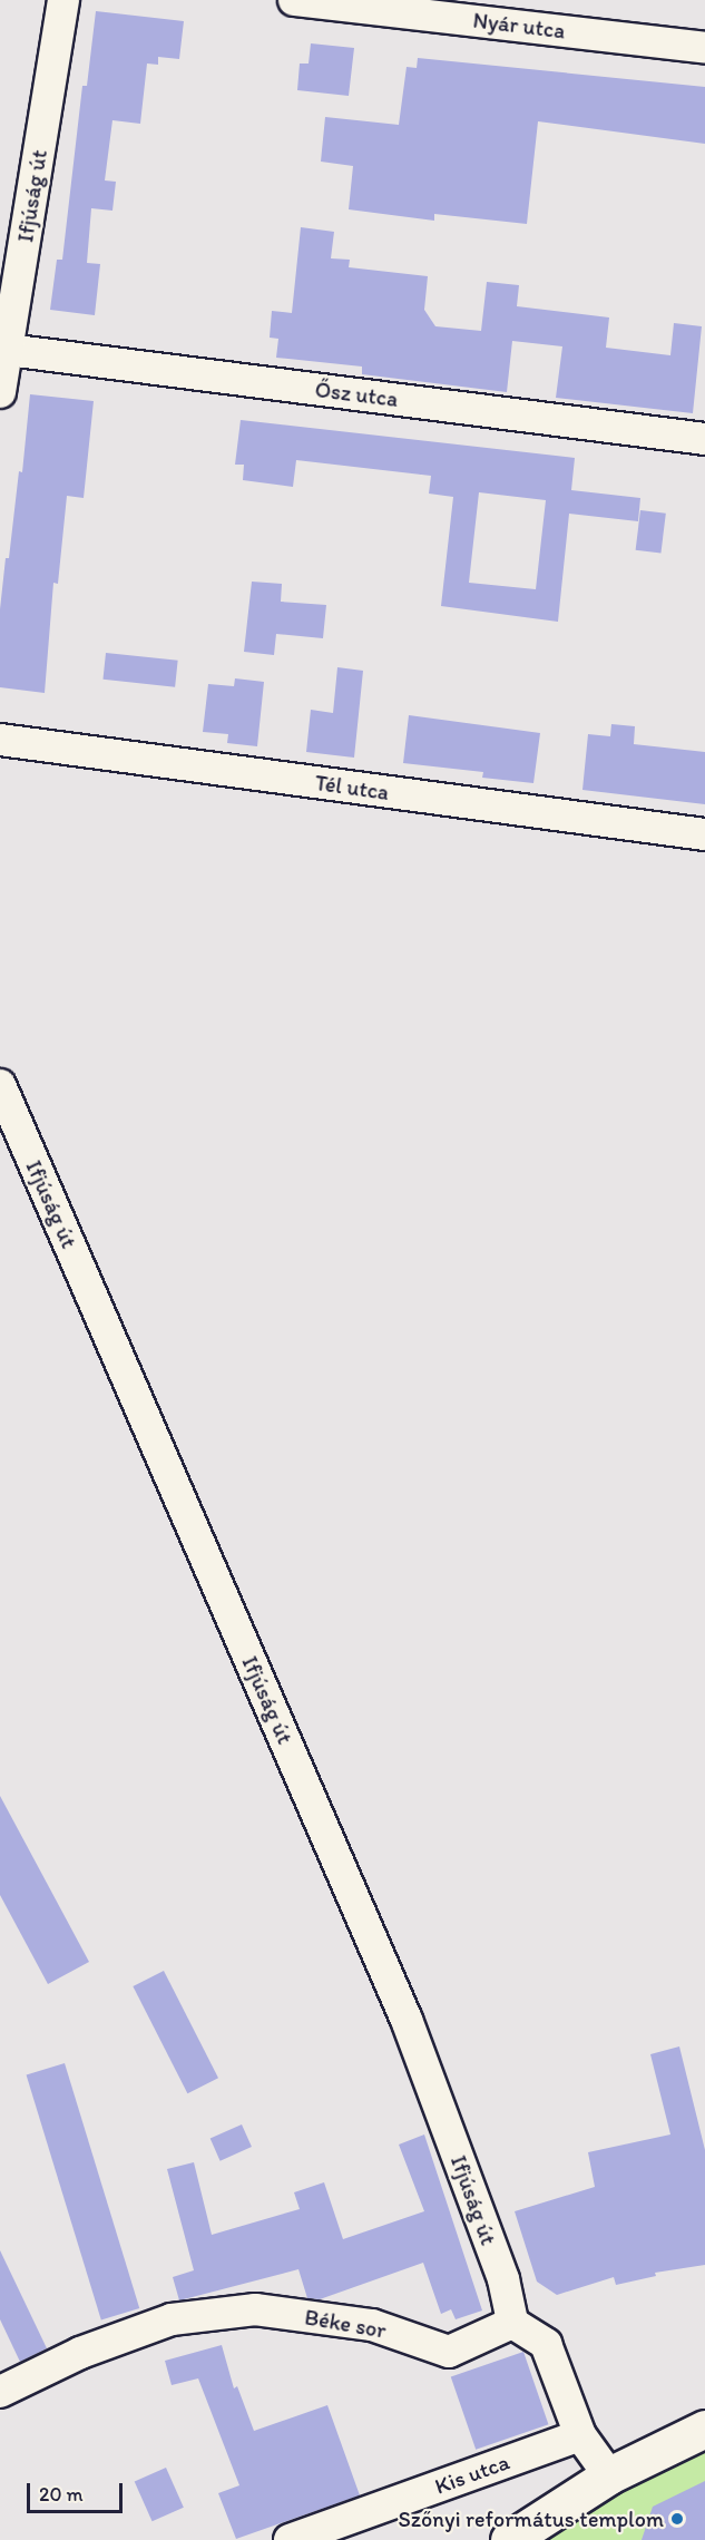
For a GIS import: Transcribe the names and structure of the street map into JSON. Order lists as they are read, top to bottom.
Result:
{
  "streets": {
    "street": [
      "Nyár utca",
      "Ifjúság út",
      "Ősz utca",
      "Tél utca",
      "Béke sor",
      "Kis utca"
    ]
  },
  "crossings": [
    ["Ifjúság út", "Ősz utca"],
    ["Ifjúság út", "Béke sor"]
  ],
  "places": ["Szőnyi református templom"],
  "scale_bar": "20 m"
}
